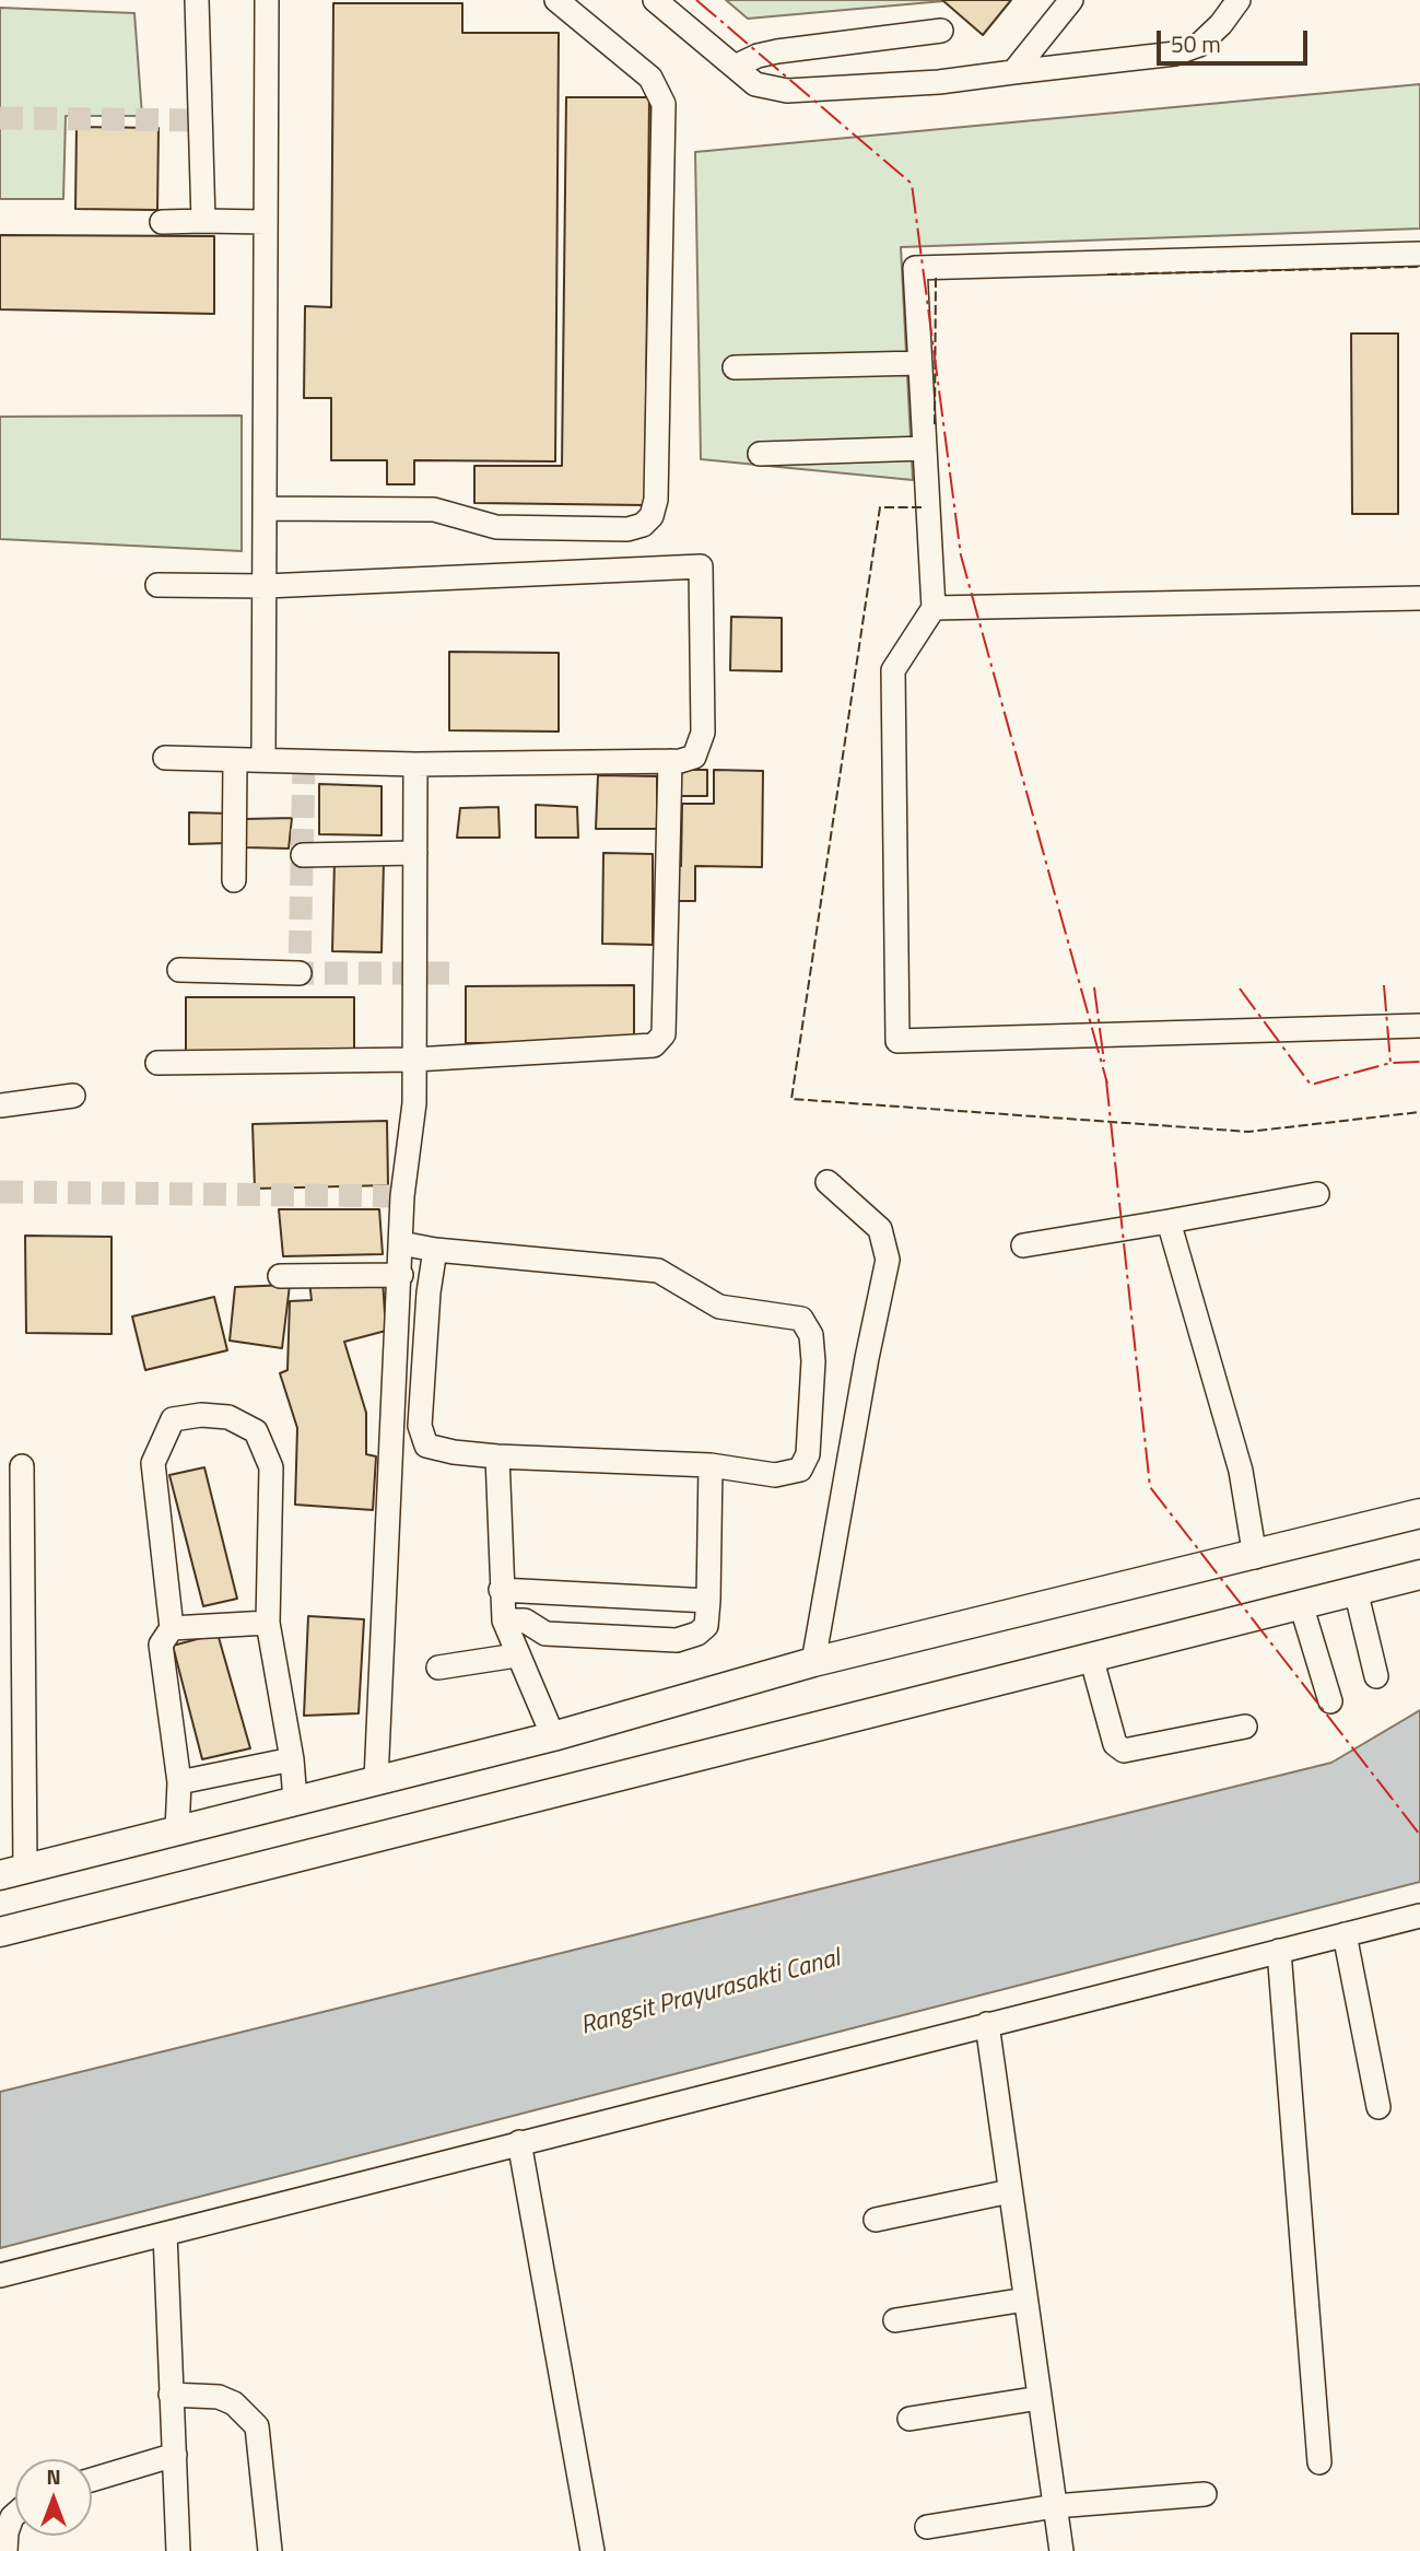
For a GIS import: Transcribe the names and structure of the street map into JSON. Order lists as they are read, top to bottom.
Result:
{
  "water": ["Rangsit Prayurasakti Canal"],
  "scale_bar": "50 m",
  "north": "top"
}
